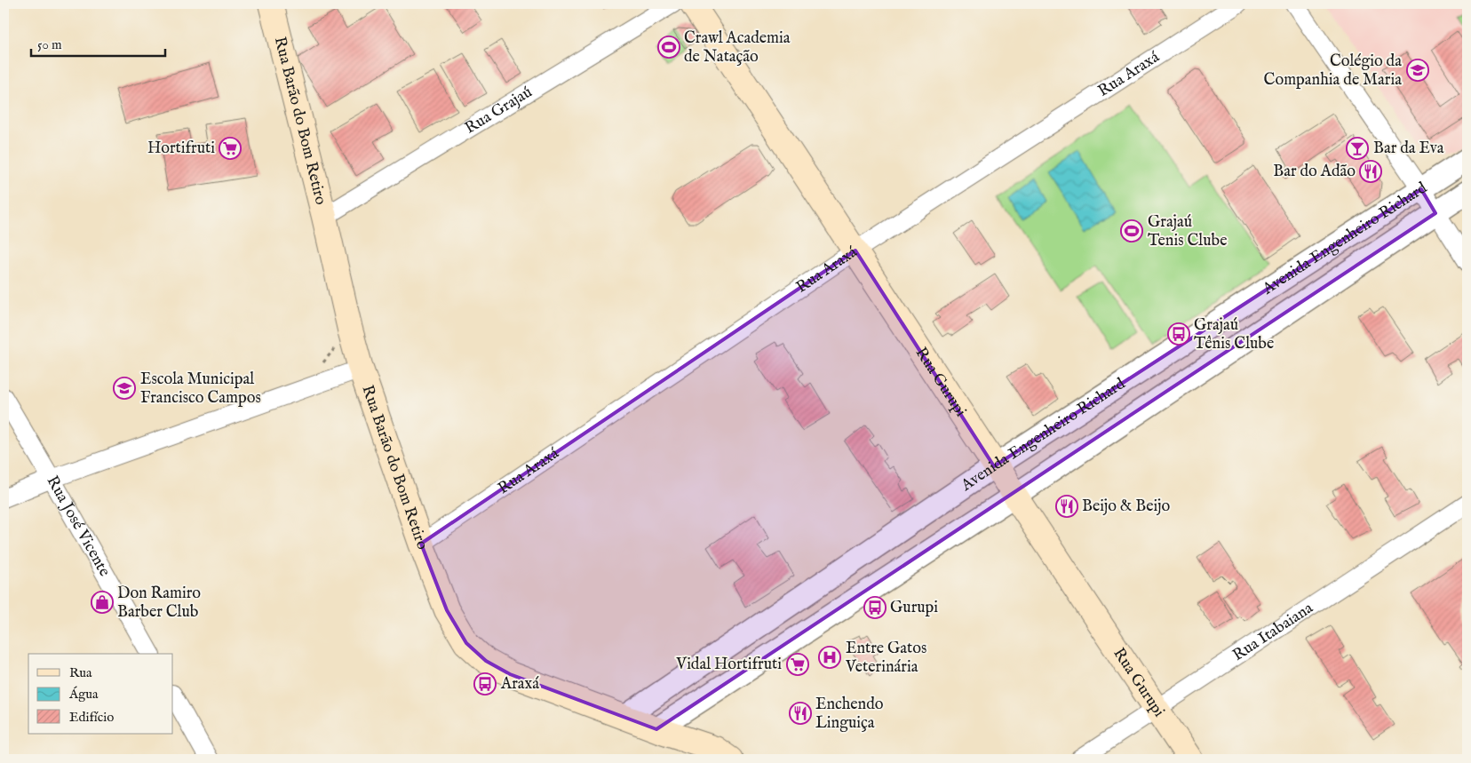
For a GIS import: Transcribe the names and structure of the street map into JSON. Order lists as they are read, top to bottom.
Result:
{
  "streets": {
    "main road": ["Rua Barão do Bom Retiro", "Rua Gurupi"],
    "street": [
      "Rua Araxá",
      "Rua Grajaú",
      "Avenida Engenheiro Richard",
      "Rua José Vicente",
      "Rua Itabaiana"
    ]
  },
  "crossings": [
    ["Rua Araxá", "Rua Barão do Bom Retiro"],
    ["Rua Araxá", "Rua Gurupi"],
    ["Rua Grajaú", "Rua Barão do Bom Retiro"],
    ["Rua Barão do Bom Retiro", "Avenida Engenheiro Richard"],
    ["Avenida Engenheiro Richard", "Rua Gurupi"],
    ["Rua Gurupi", "Rua Itabaiana"]
  ],
  "places": {
    "sports": ["Crawl Academia de Natação", "Grajaú Tenis Clube"],
    "school or university": ["Colégio da Companhia de Maria", "Escola Municipal Francisco Campos"],
    "supermarket": ["Hortifruti", "Vidal Hortifruti"],
    "bar": ["Bar da Eva"],
    "restaurant": ["Bar do Adão", "Beijo & Beijo", "Enchendo Linguiça"],
    "bus stop": ["Grajaú Tênis Clube", "Gurupi", "Araxá"],
    "shop": ["Don Ramiro Barber Club"],
    "hospital": ["Entre Gatos Veterinária"]
  },
  "legend": ["Rua", "Água", "Edifício"],
  "scale_bar": "50 m"
}
